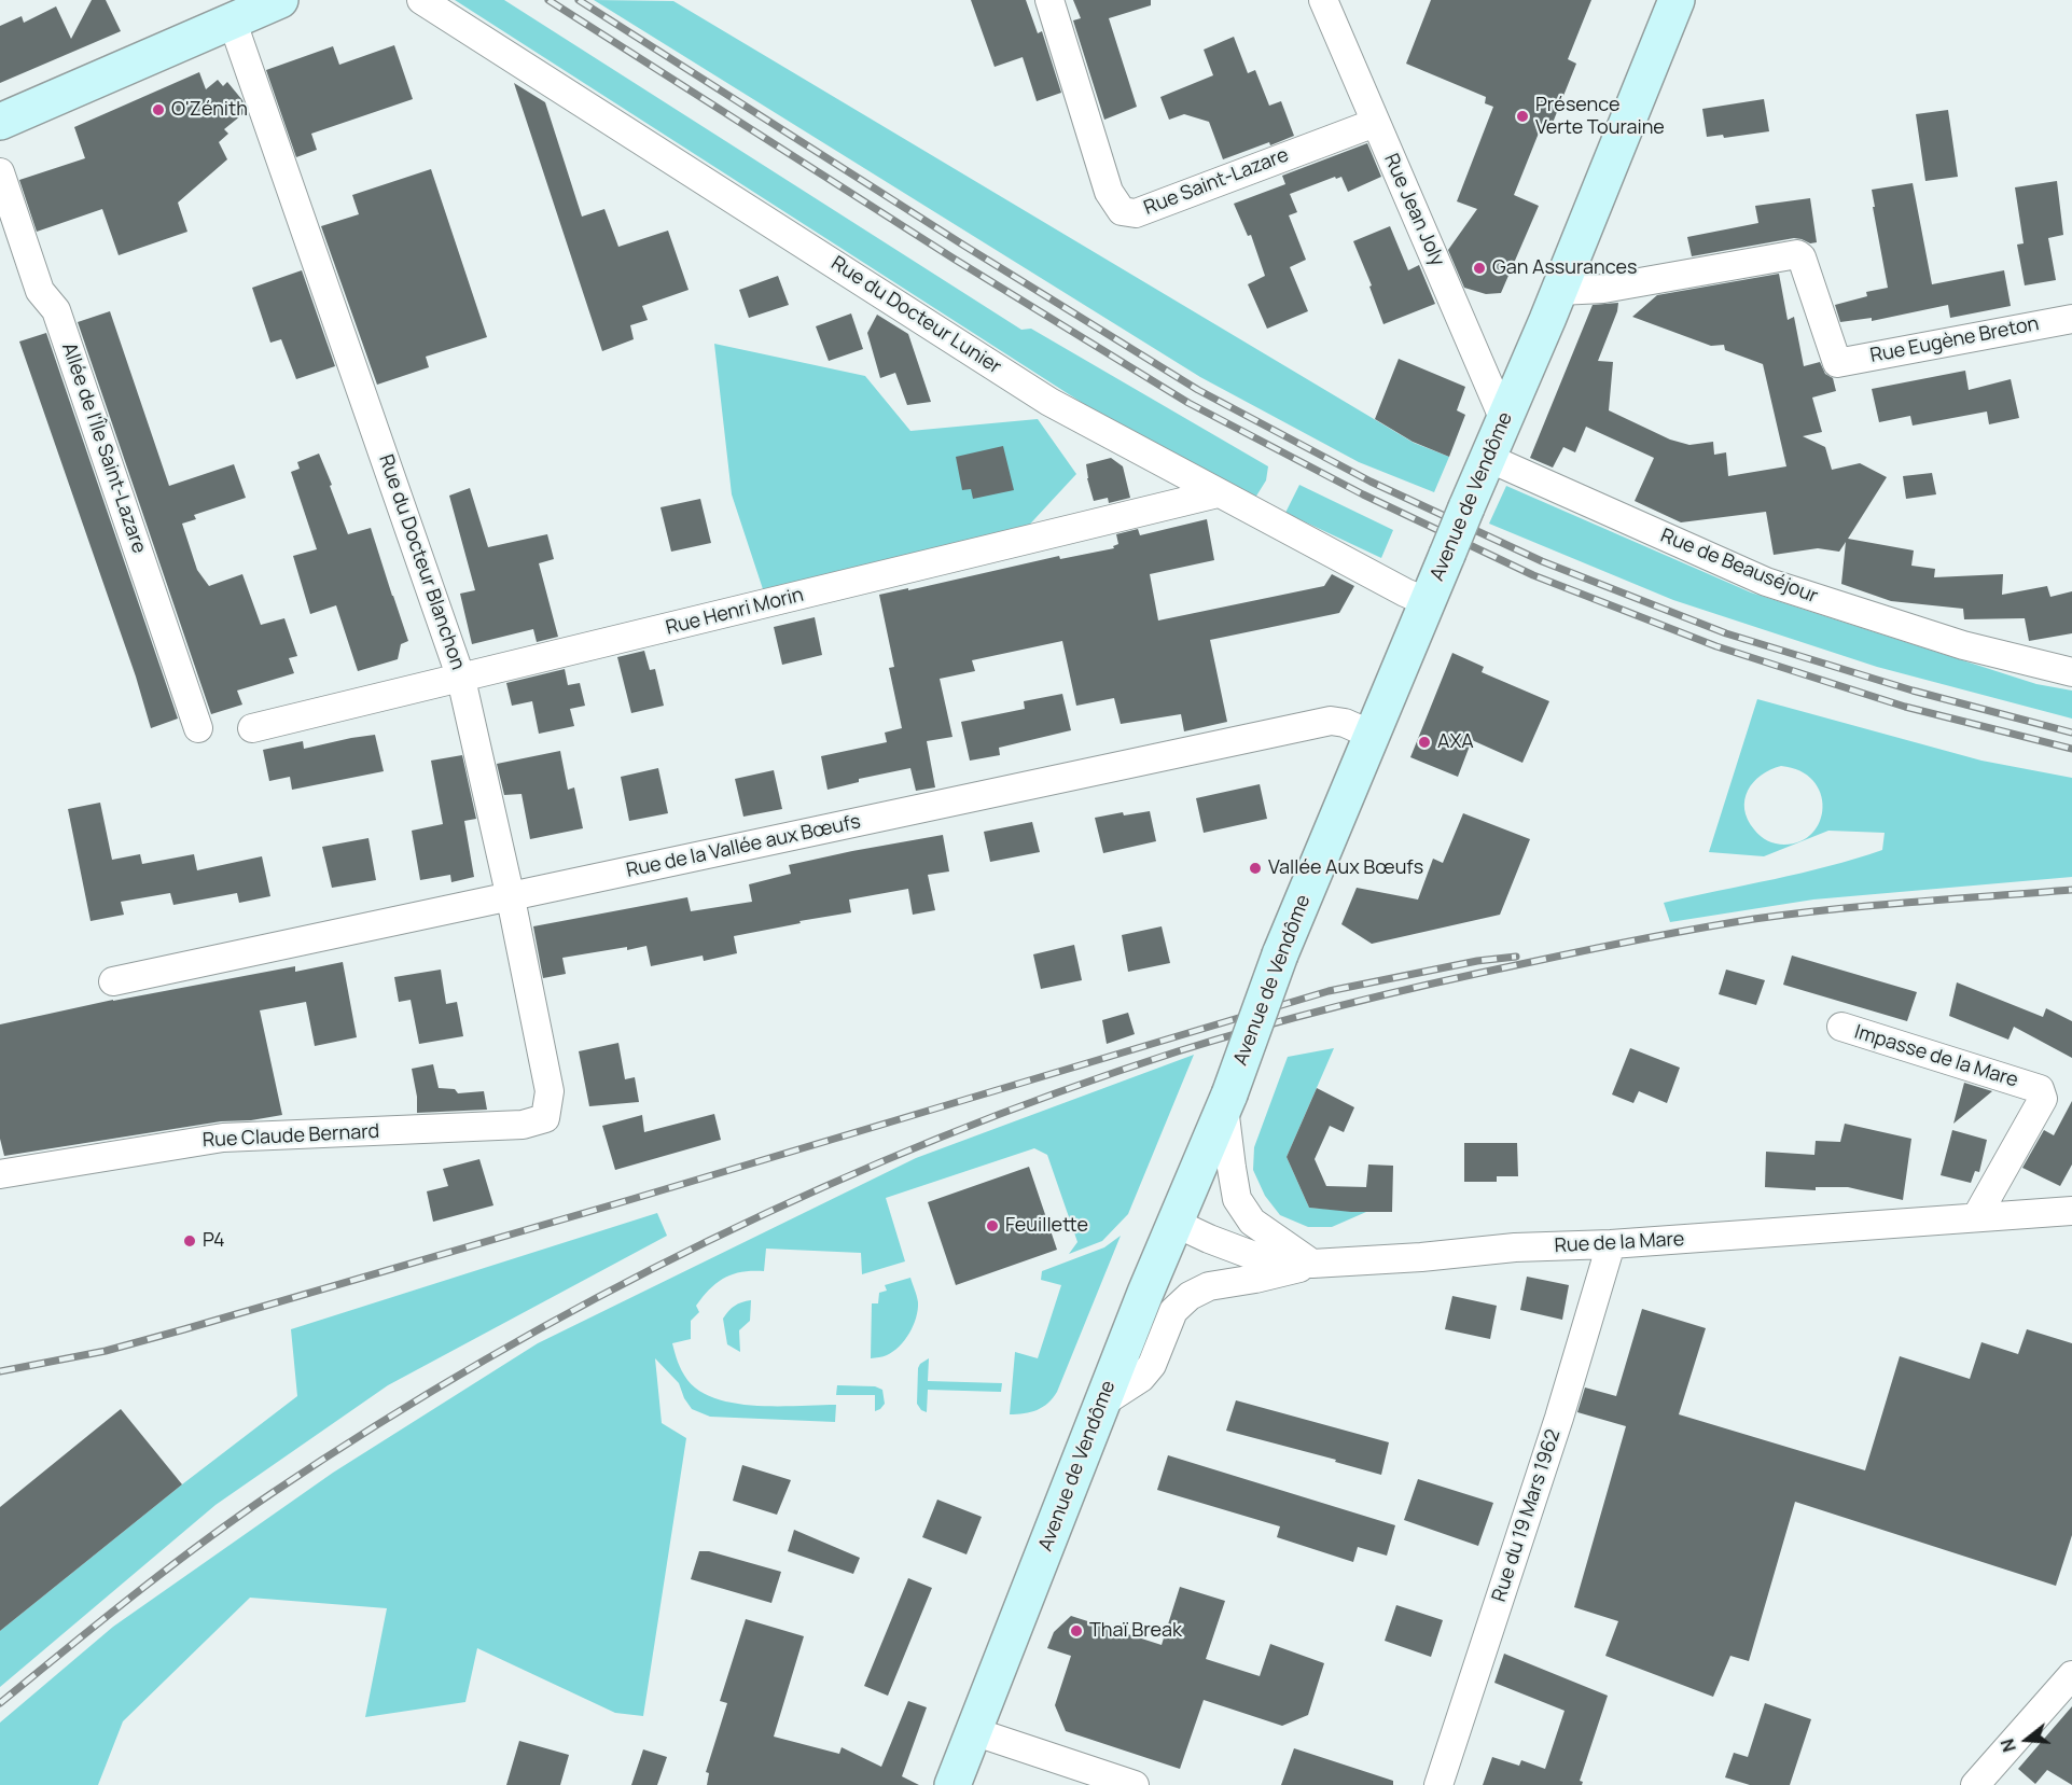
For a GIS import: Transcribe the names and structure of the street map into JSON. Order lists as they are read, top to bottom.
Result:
{
  "streets": {
    "main road": ["Avenue de Vendôme"],
    "street": [
      "Rue Saint-Lazare",
      "Rue Jean Joly",
      "Rue du Docteur Lunier",
      "Rue Eugène Breton",
      "Allée de l'Île Saint-Lazare",
      "Rue du Docteur Blanchon",
      "Rue de Beauséjour",
      "Rue Henri Morin",
      "Rue de la Vallée aux Bœufs",
      "Impasse de la Mare",
      "Rue Claude Bernard",
      "Rue de la Mare",
      "Rue du 19 Mars 1962"
    ]
  },
  "crossings": [
    ["Rue Saint-Lazare", "Rue Jean Joly"],
    ["Rue Jean Joly", "Avenue de Vendôme"],
    ["Rue du Docteur Lunier", "Avenue de Vendôme"],
    ["Rue du Docteur Lunier", "Rue Henri Morin"],
    ["Rue Eugène Breton", "Avenue de Vendôme"],
    ["Avenue de Vendôme", "Rue de Beauséjour"],
    ["Avenue de Vendôme", "Rue de la Vallée aux Bœufs"],
    ["Avenue de Vendôme", "Rue de la Mare"],
    ["Rue du Docteur Blanchon", "Rue Henri Morin"],
    ["Rue du Docteur Blanchon", "Rue de la Vallée aux Bœufs"],
    ["Rue du Docteur Blanchon", "Rue Claude Bernard"],
    ["Impasse de la Mare", "Rue de la Mare"],
    ["Rue de la Mare", "Rue du 19 Mars 1962"]
  ],
  "places": [
    "O'Zénith",
    "Présence Verte Touraine",
    "Gan Assurances",
    "AXA",
    "Vallée Aux Bœufs",
    "Feuillette",
    "P4",
    "Thaï Break"
  ],
  "north": "left"
}
